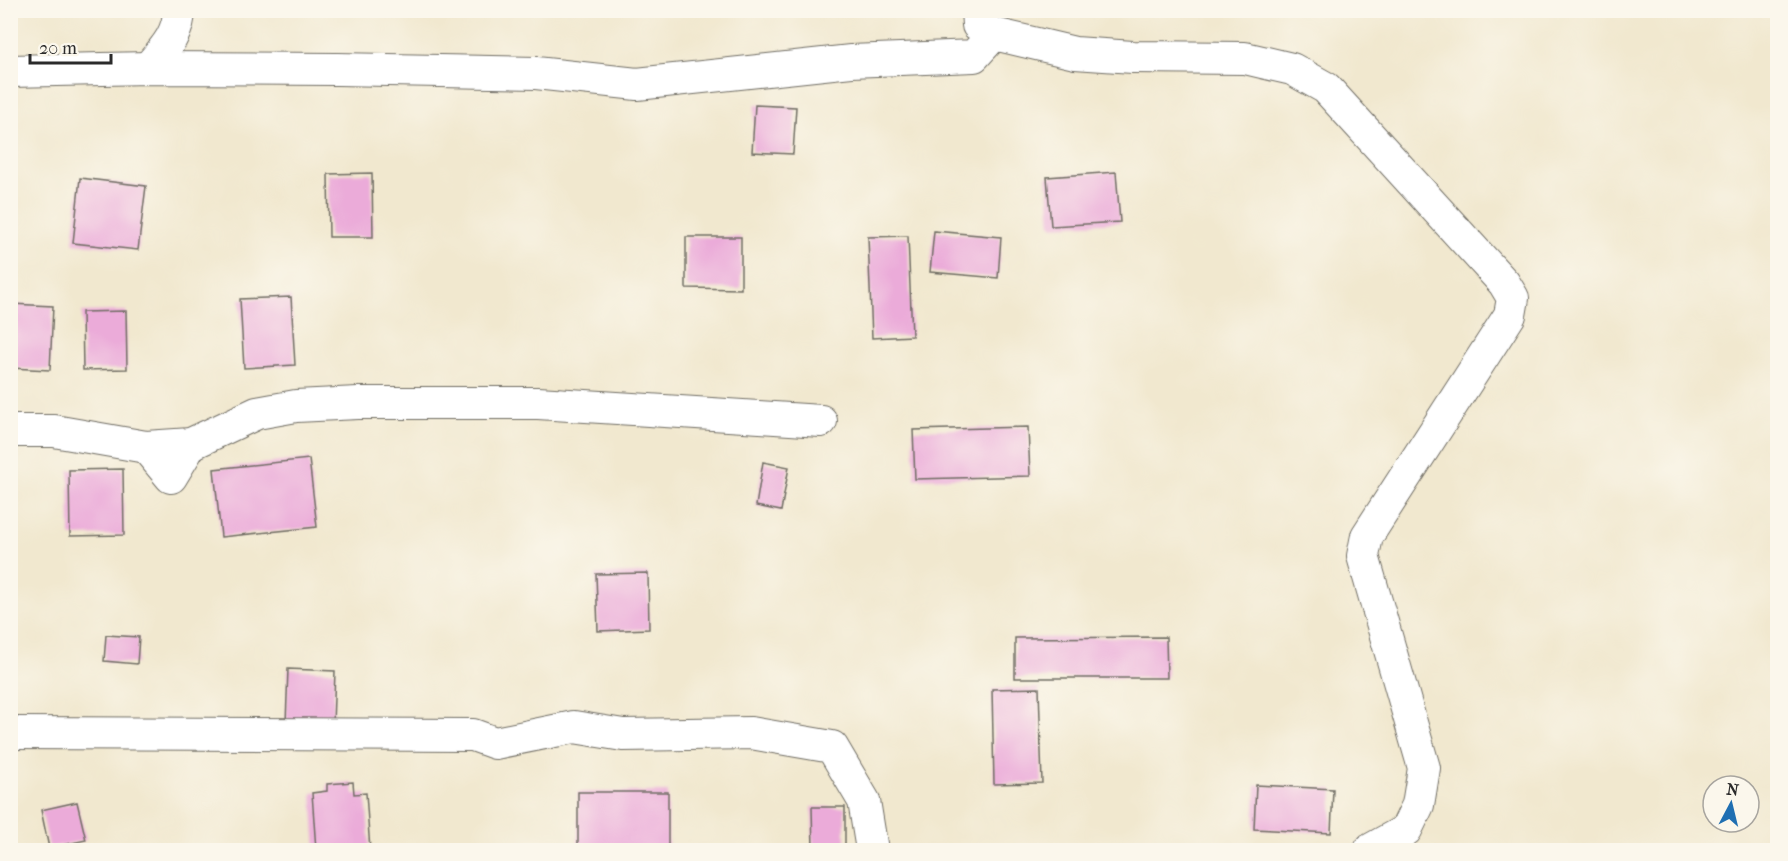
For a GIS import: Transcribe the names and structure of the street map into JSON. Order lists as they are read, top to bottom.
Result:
{
  "scale_bar": "20 m",
  "north": "top"
}
